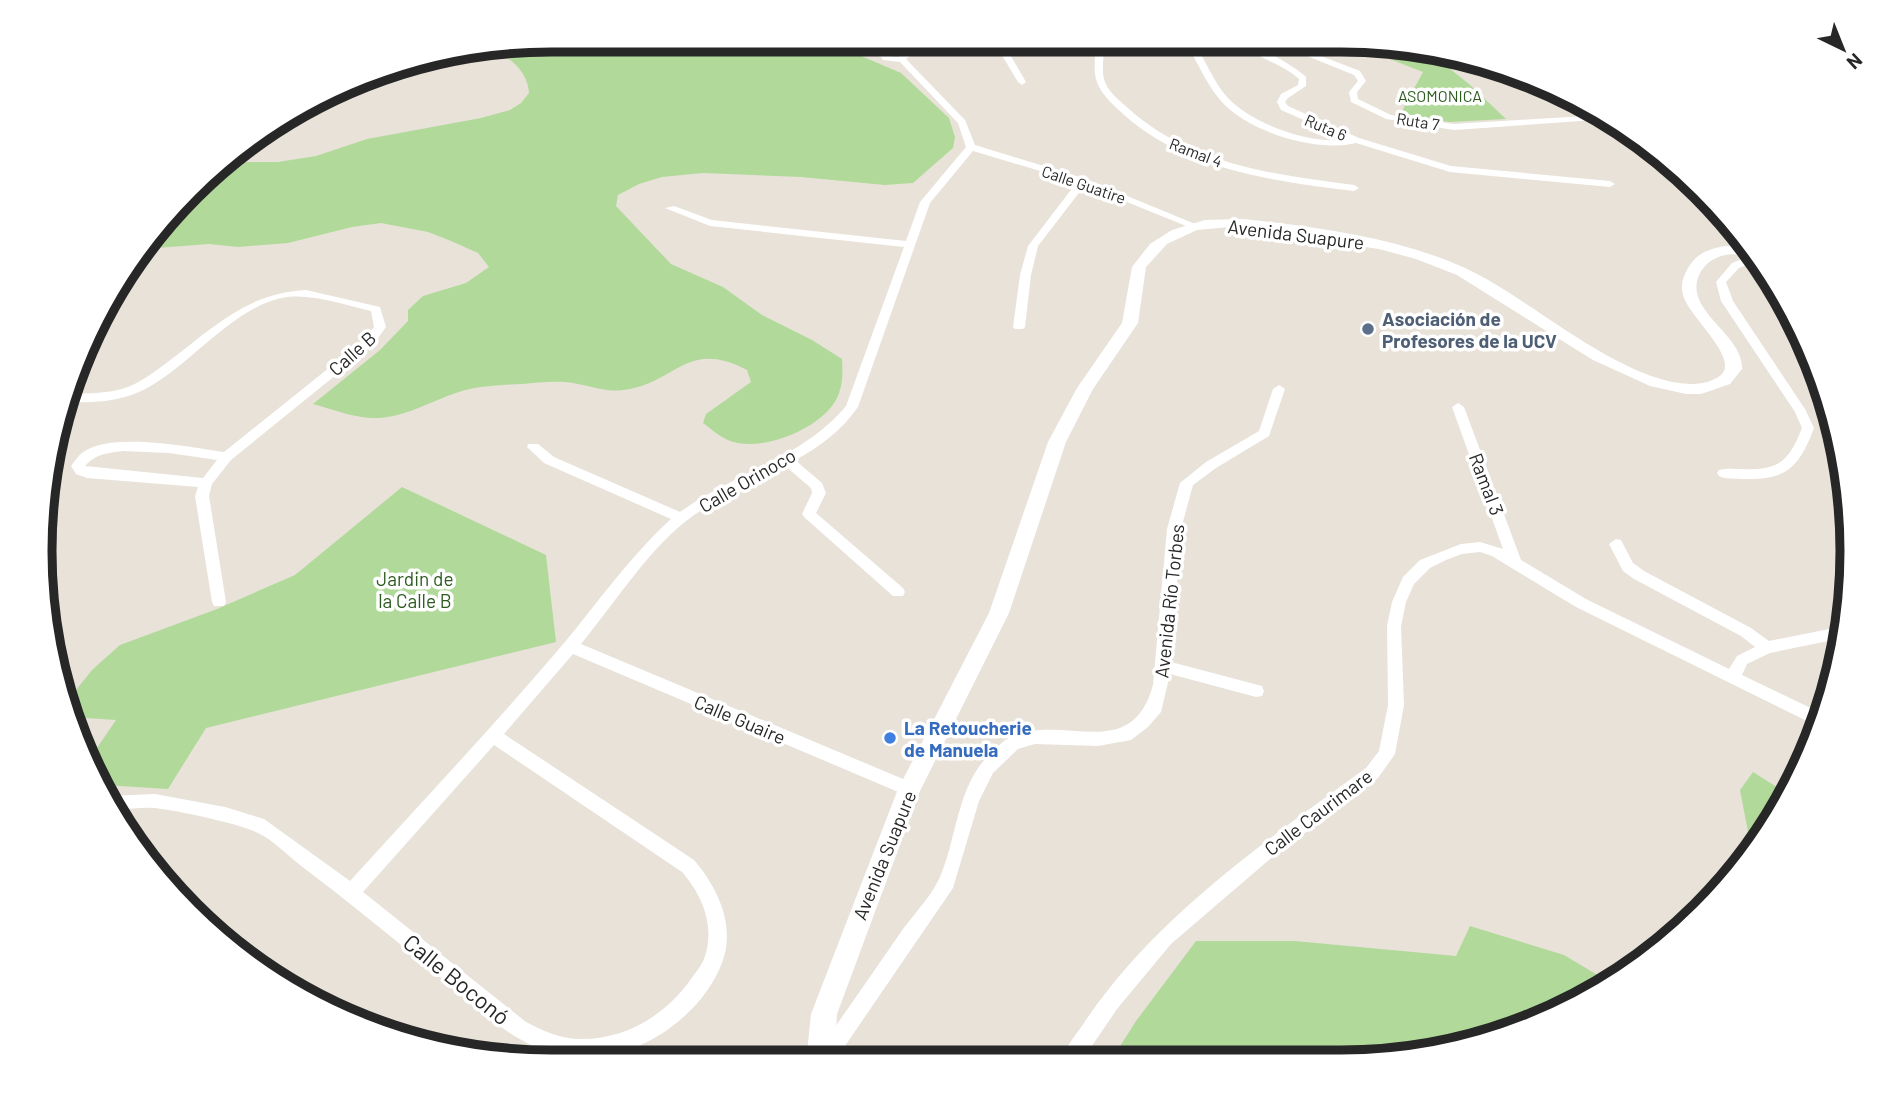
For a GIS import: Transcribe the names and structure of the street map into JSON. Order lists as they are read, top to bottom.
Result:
{
  "streets": {
    "street": [
      "Ruta 7",
      "Ruta 6",
      "Ramal 4",
      "Calle Guatire",
      "Avenida Suapure",
      "Calle B",
      "Calle Orinoco",
      "Ramal 3",
      "Avenida Río Torbes",
      "Calle Guaire",
      "Calle Caurimare",
      "Calle Boconó"
    ]
  },
  "crossings": [
    ["Calle Guatire", "Avenida Suapure"],
    ["Calle Guatire", "Calle Orinoco"],
    ["Avenida Suapure", "Calle Guaire"],
    ["Calle Orinoco", "Calle Guaire"],
    ["Calle Orinoco", "Calle Boconó"],
    ["Ramal 3", "Calle Caurimare"]
  ],
  "parks": ["ASOMONICA", "Jardin de la Calle B"],
  "places": ["Asociación de Profesores de la UCV", "La Retoucherie de Manuela"],
  "north": "bottom right"
}
